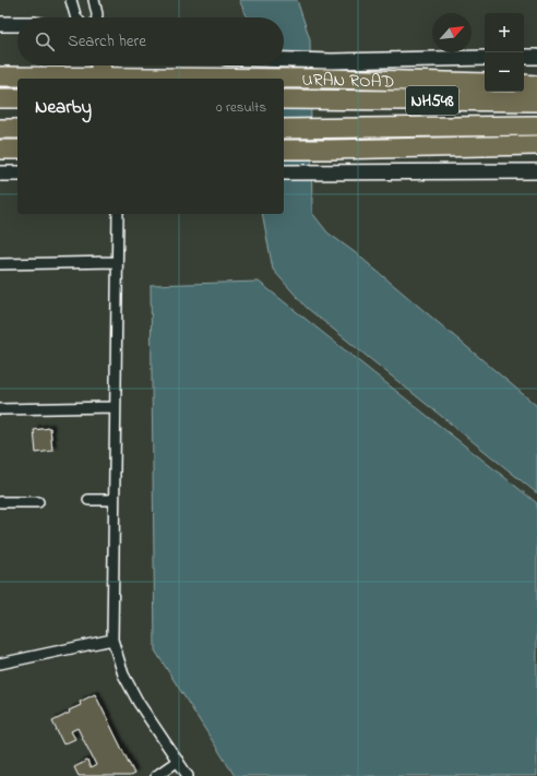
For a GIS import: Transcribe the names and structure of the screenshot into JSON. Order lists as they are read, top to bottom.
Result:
{
  "streets": {
    "highway": ["URAN ROAD", "NH548"]
  },
  "crossings": [
    ["URAN ROAD", "NH548"]
  ],
  "north": "top right",
  "page": {
    "map_buttons": ["+", "−"],
    "search": "Search here",
    "heading": ["Nearby", "0 results"]
  }
}
